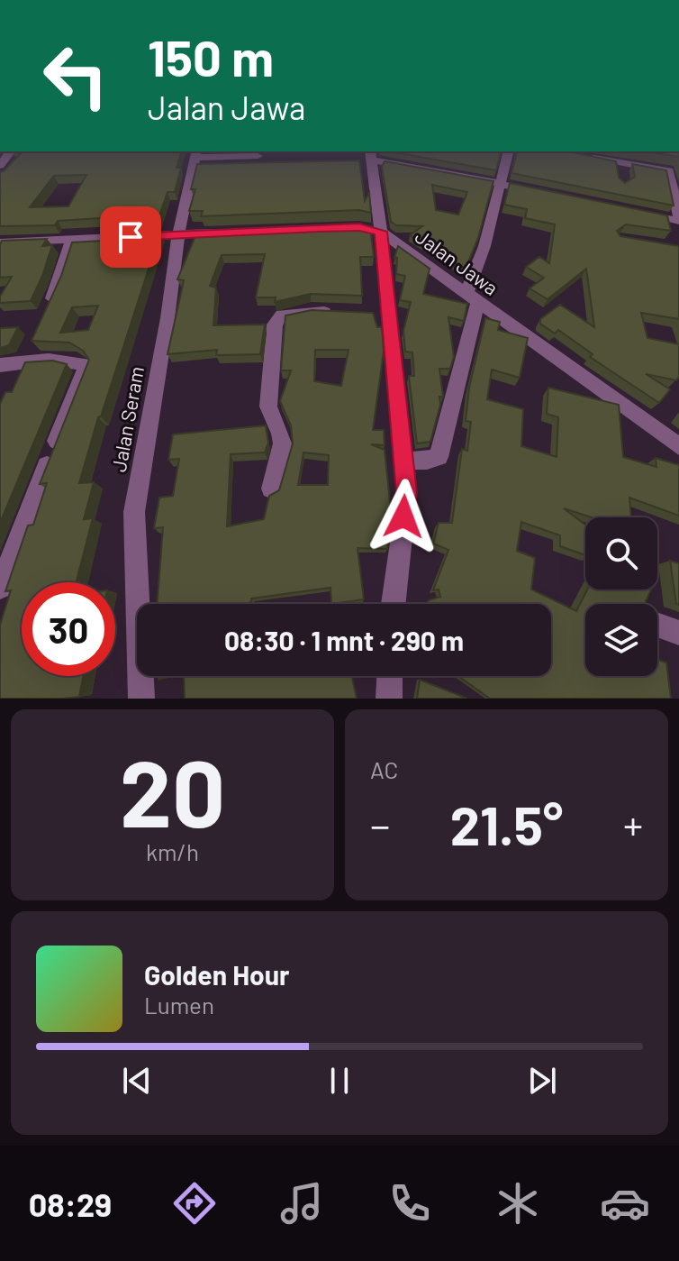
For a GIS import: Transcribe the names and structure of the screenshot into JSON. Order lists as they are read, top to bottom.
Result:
{
  "streets": {
    "street": ["Jalan Jawa", "Jalan Seram"]
  },
  "page": {
    "turn": ["150 m", "Jalan Jawa"],
    "limit": "30",
    "trip": "08:30 · 1 mnt · 290 m",
    "tile": [
      ["20", "km/h"],
      "AC"
    ],
    "heat": ["−", "21.5°", "+"],
    "song": ["Golden Hour", "Lumen"],
    "tabs": "08:29"
  }
}
